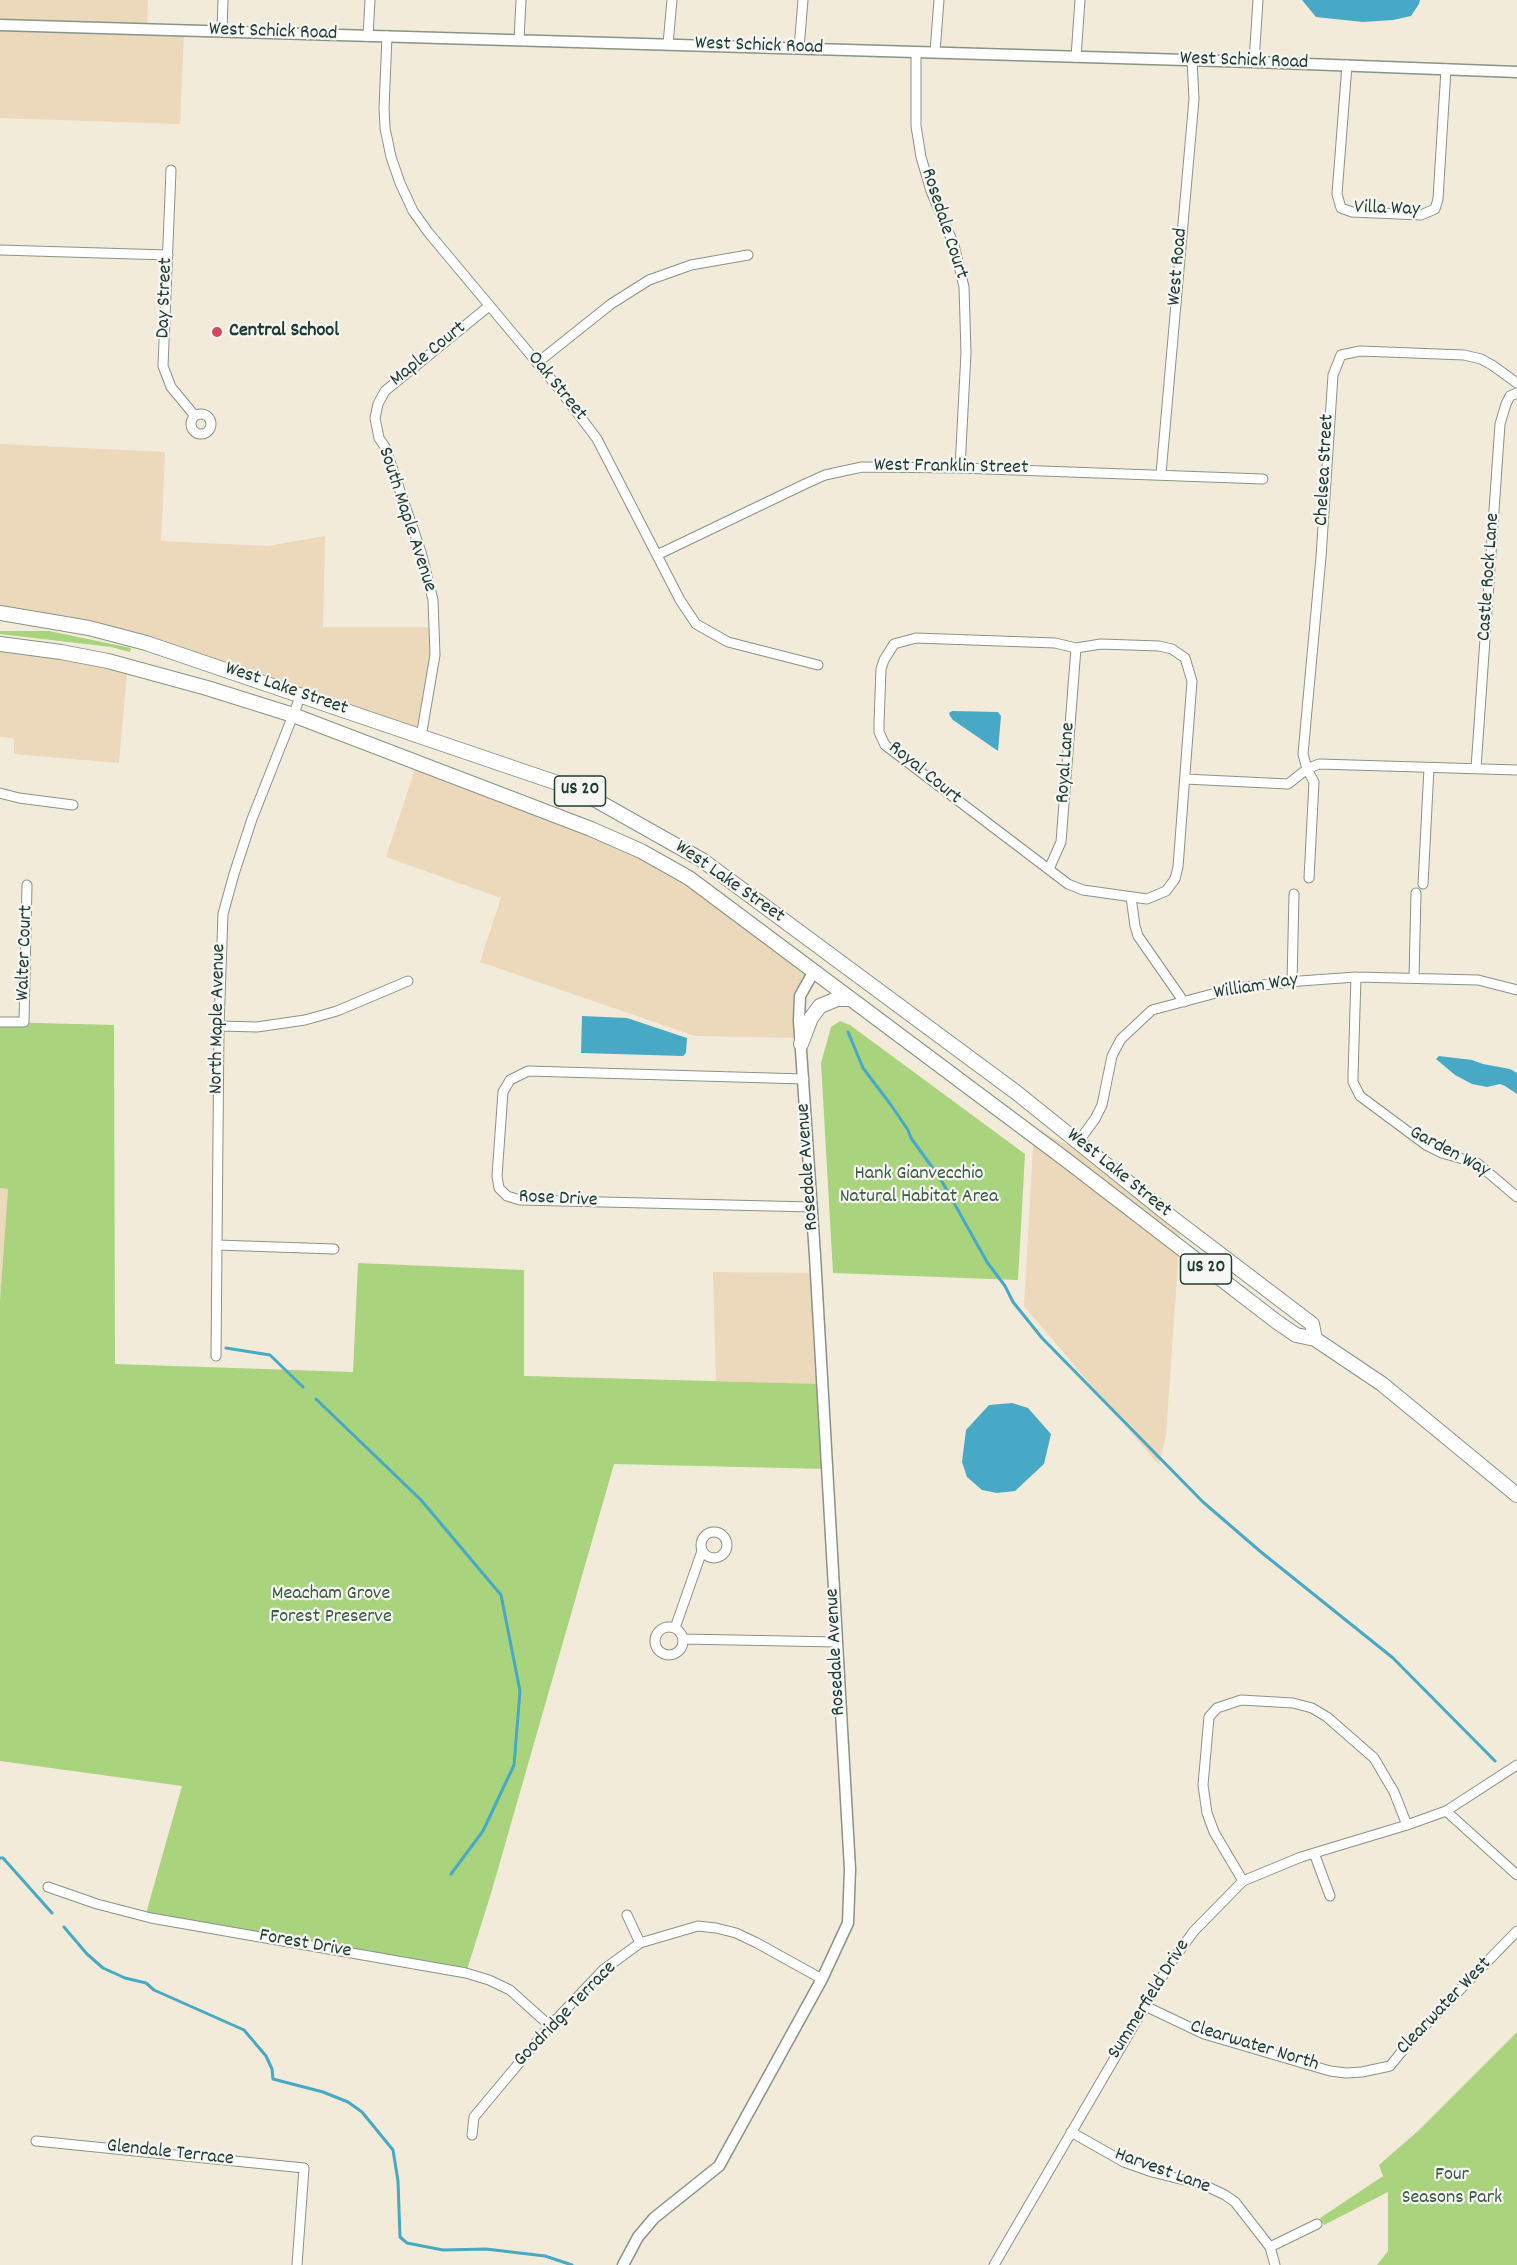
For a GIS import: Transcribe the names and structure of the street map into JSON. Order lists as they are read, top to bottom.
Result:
{
  "streets": {
    "main road": ["West Lake Street", "US 20"],
    "street": [
      "West Schick Road",
      "Villa Way",
      "Rosedale Court",
      "West Road",
      "Day Street",
      "Maple Court",
      "Oak Street",
      "West Franklin Street",
      "Chelsea Street",
      "South Maple Avenue",
      "Castle Rock Lane",
      "Royal Lane",
      "Royal Court",
      "Walter Court",
      "William Way",
      "North Maple Avenue",
      "Garden Way",
      "Rosedale Avenue",
      "Rose Drive",
      "Forest Drive",
      "Summerfield Drive",
      "Clearwater West",
      "Goodridge Terrace",
      "Clearwater North",
      "Glendale Terrace",
      "Harvest Lane"
    ]
  },
  "crossings": [
    ["West Schick Road", "Villa Way"],
    ["West Schick Road", "Rosedale Court"],
    ["West Schick Road", "West Road"],
    ["West Schick Road", "Oak Street"],
    ["Rosedale Court", "West Franklin Street"],
    ["West Road", "West Franklin Street"],
    ["Maple Court", "Oak Street"],
    ["Maple Court", "South Maple Avenue"],
    ["Oak Street", "West Franklin Street"],
    ["South Maple Avenue", "West Lake Street"],
    ["West Lake Street", "William Way"],
    ["West Lake Street", "North Maple Avenue"],
    ["West Lake Street", "Rosedale Avenue"],
    ["Royal Lane", "Royal Court"],
    ["William Way", "Garden Way"],
    ["Rosedale Avenue", "Rose Drive"],
    ["Rosedale Avenue", "Goodridge Terrace"],
    ["Forest Drive", "Goodridge Terrace"],
    ["Summerfield Drive", "Clearwater North"],
    ["Summerfield Drive", "Harvest Lane"],
    ["Clearwater West", "Clearwater North"]
  ],
  "parks": ["Hank Gianvecchio Natural Habitat Area", "Meacham Grove Forest Preserve", "Four Seasons Park"],
  "places": ["Central School"]
}
